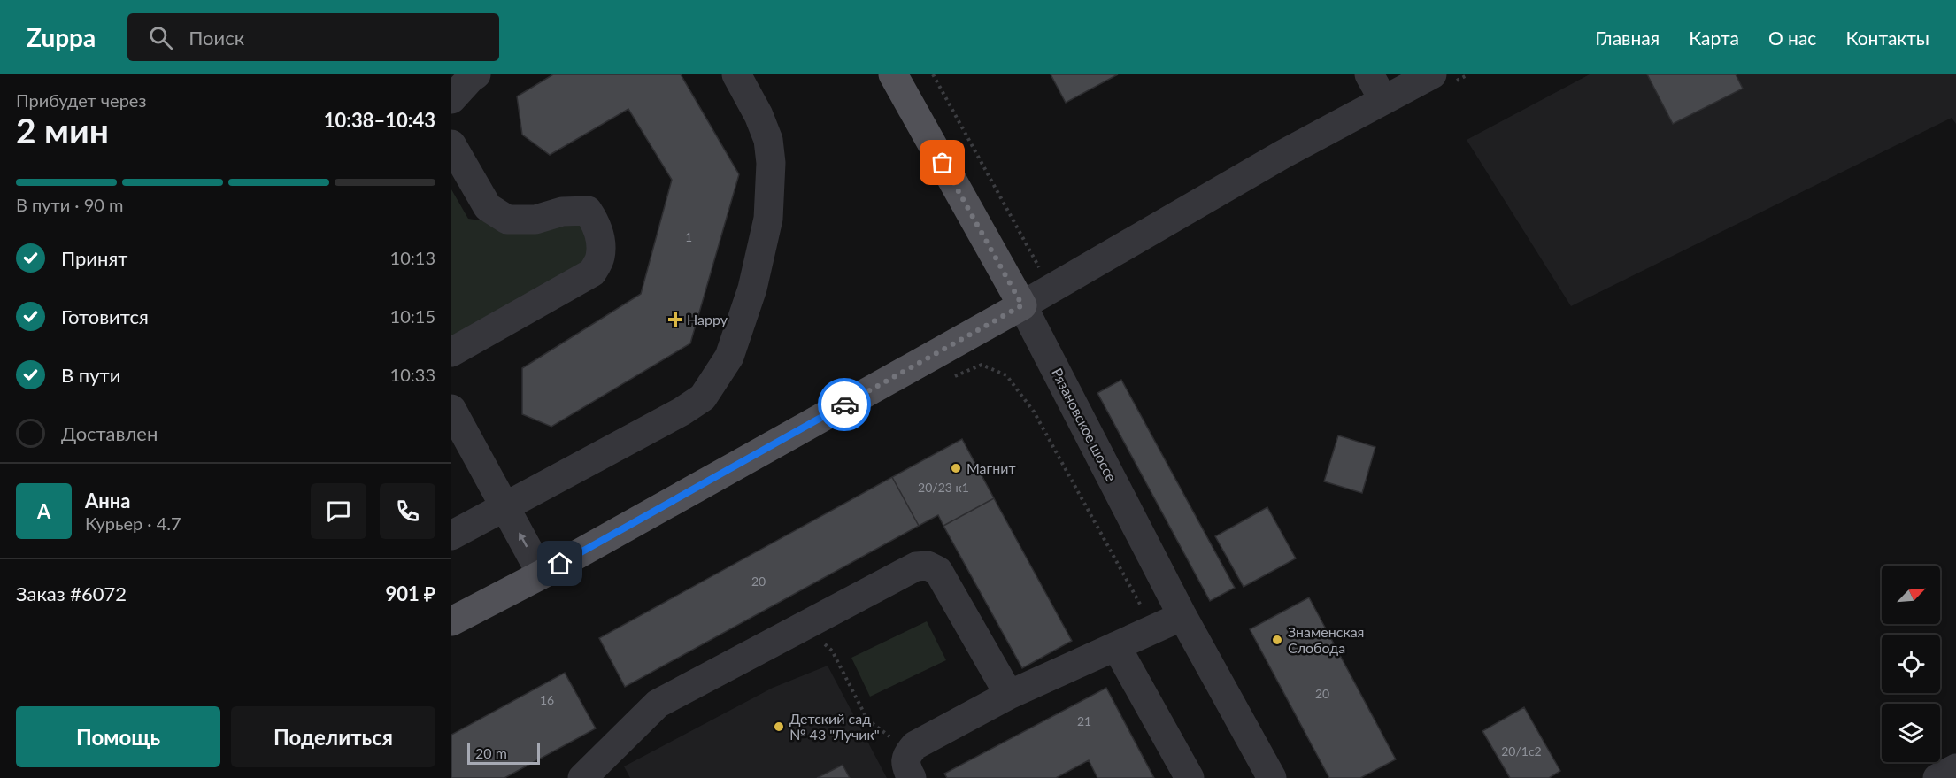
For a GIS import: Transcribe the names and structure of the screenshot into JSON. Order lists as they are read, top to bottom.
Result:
{
  "streets": {
    "main road": ["Рязановское шоссе"]
  },
  "places": {
    "health": ["Happy"],
    "other": ["Магнит", "Знаменская Слобода", "Детский сад № 43 \"Лучик\""]
  },
  "house_numbers": [
    "1",
    "20/23 к1",
    "20",
    "20",
    "16",
    "21",
    "20/1с2"
  ],
  "scale_bar": "20 m",
  "north": "top right",
  "page": {
    "header": "Zuppa",
    "search": "Поиск",
    "nav": [
      "Главная",
      "Карта",
      "О нас",
      "Контакты"
    ],
    "heading": ["2 мин", "Прибудет через", "10:38–10:43"],
    "panel": [
      "Анна",
      "Курьер · 4.7",
      "Заказ #6072",
      "901 ₽"
    ],
    "bar": "В пути · 90 m",
    "list": [
      ["Принят", "10:13"],
      ["Готовится", "10:15"],
      ["В пути", "10:33"],
      "Доставлен"
    ],
    "round": "А",
    "buttons": ["Помощь", "Поделиться"],
    "scale": "20 m"
  }
}
